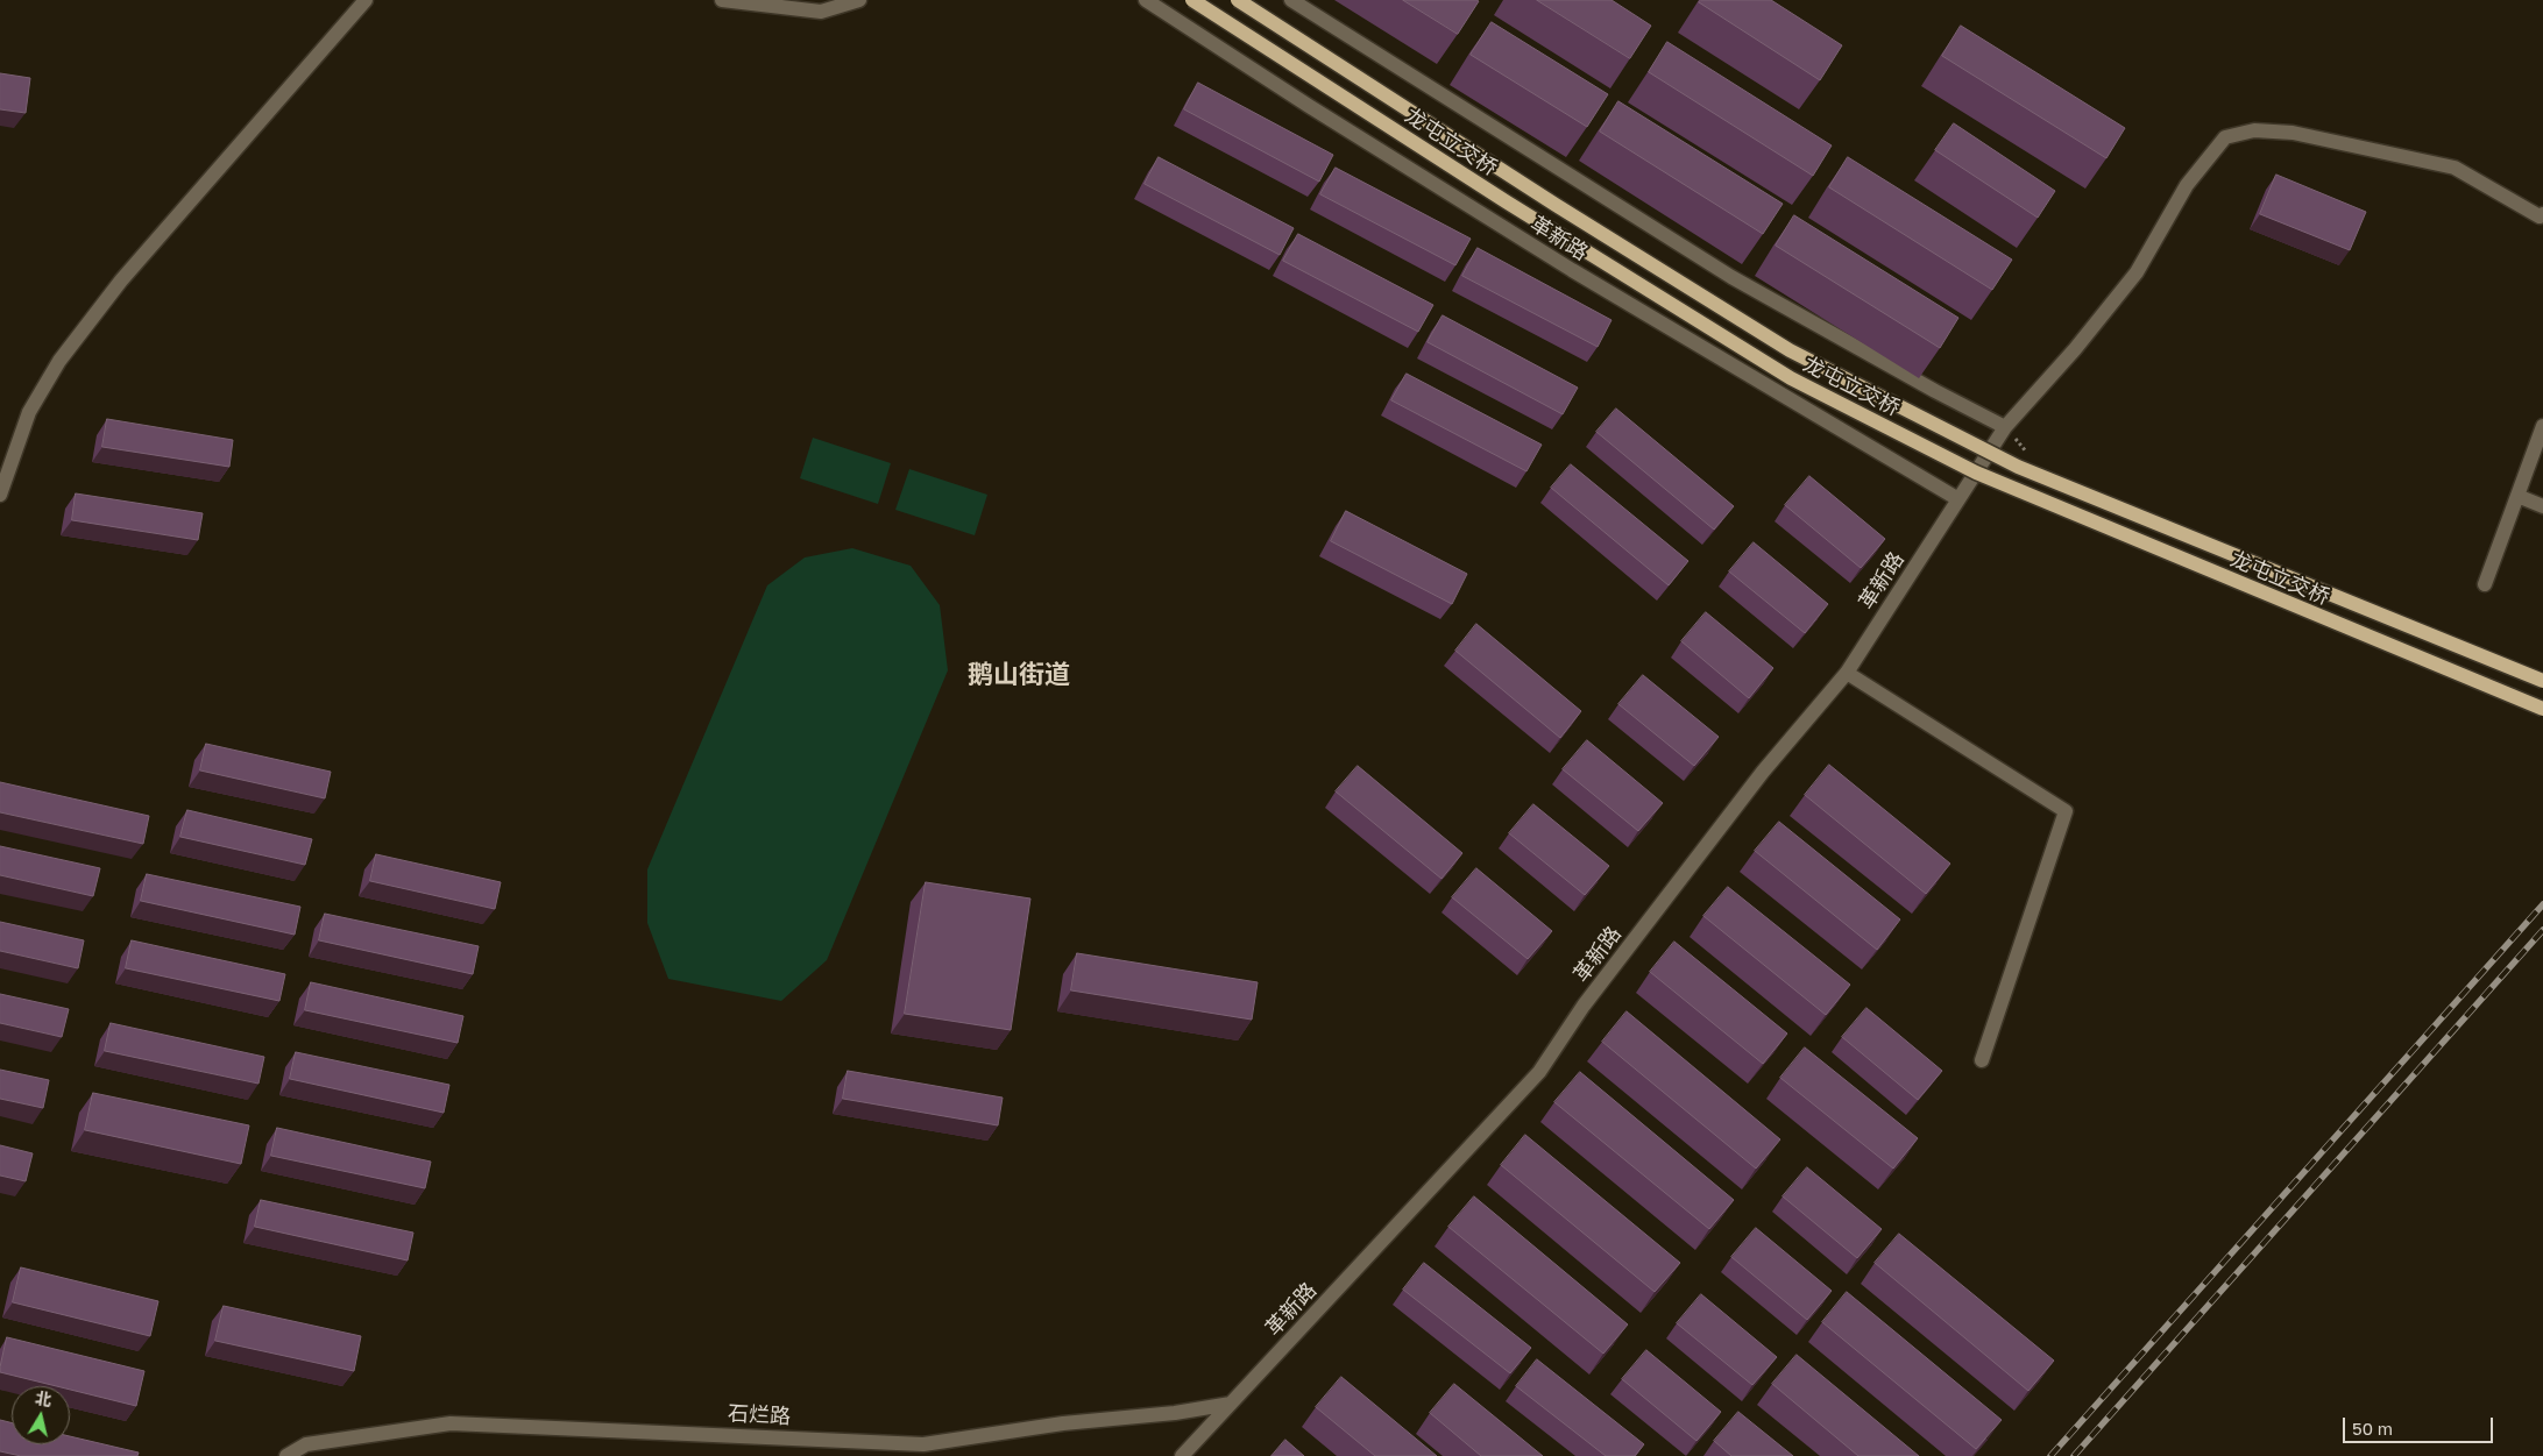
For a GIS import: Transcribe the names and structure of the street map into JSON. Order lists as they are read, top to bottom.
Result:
{
  "streets": {
    "main road": ["龙屯立交桥"],
    "street": ["革新路", "石烂路"]
  },
  "crossings": [
    ["革新路", "石烂路"]
  ],
  "districts": ["鹅山街道"],
  "scale_bar": "50 m",
  "north": "top"
}
